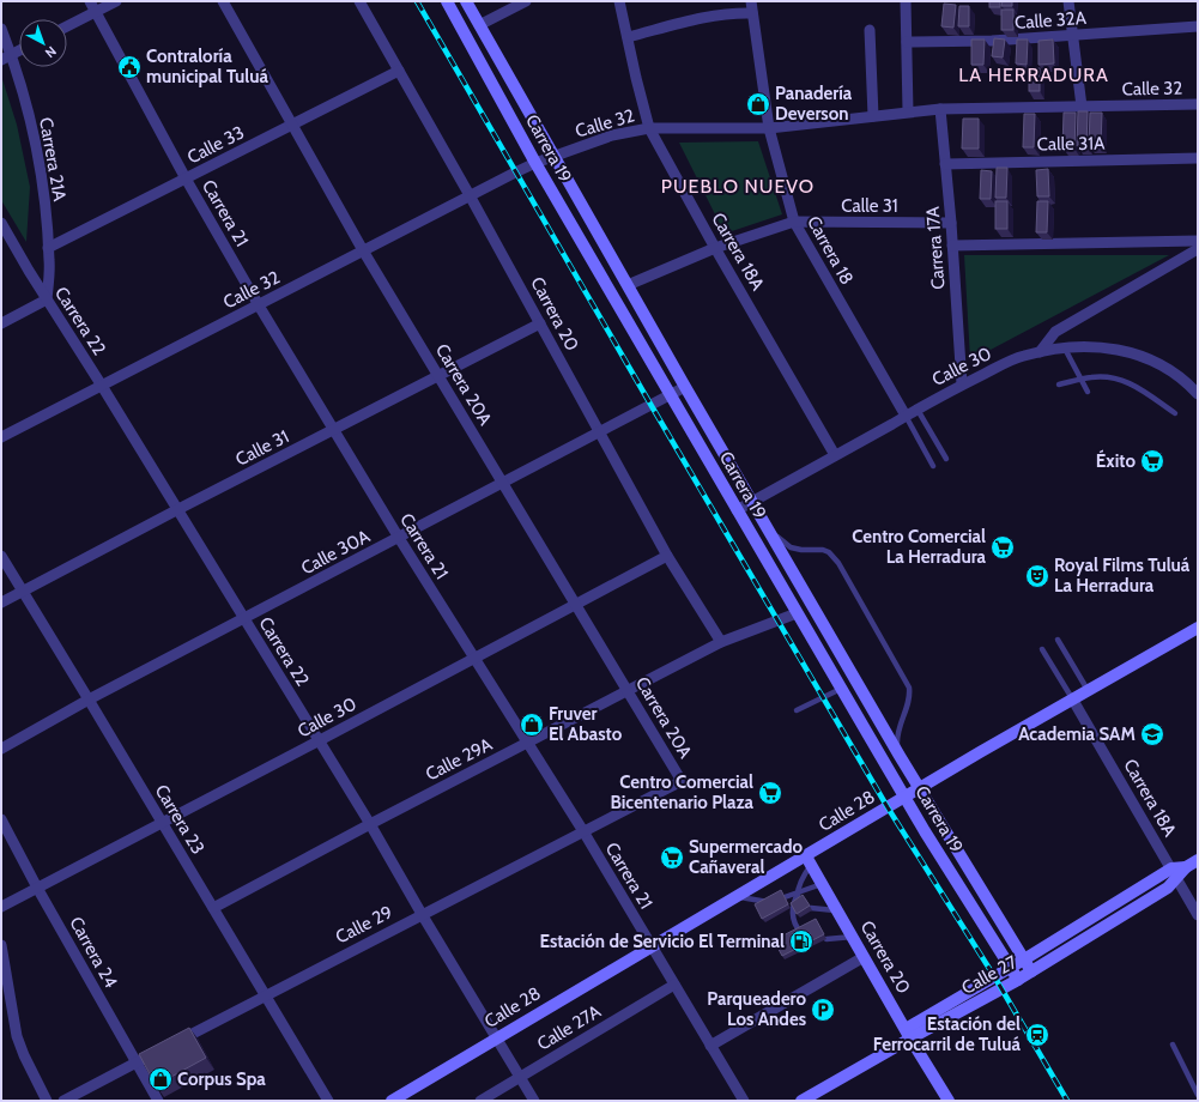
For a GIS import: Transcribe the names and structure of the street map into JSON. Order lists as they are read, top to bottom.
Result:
{
  "streets": {
    "main road": [
      "Carrera 19",
      "Carrera 20",
      "Calle 28",
      "Calle 27"
    ],
    "street": [
      "Calle 32A",
      "Calle 32",
      "Calle 31A",
      "Calle 33",
      "Carrera 21A",
      "Calle 31",
      "Carrera 21",
      "Carrera 17A",
      "Carrera 18",
      "Carrera 18A",
      "Carrera 22",
      "Calle 30",
      "Carrera 20A",
      "Calle 30A",
      "Calle 29A",
      "Carrera 23",
      "Calle 29",
      "Carrera 24",
      "Calle 27A"
    ]
  },
  "crossings": [
    ["Calle 32", "Carrera 19"],
    ["Calle 32", "Carrera 21"],
    ["Calle 32", "Carrera 17A"],
    ["Calle 32", "Carrera 18"],
    ["Calle 32", "Carrera 18A"],
    ["Calle 32", "Carrera 20"],
    ["Calle 32", "Carrera 22"],
    ["Calle 32", "Carrera 20A"],
    ["Calle 31A", "Carrera 17A"],
    ["Calle 33", "Carrera 21A"],
    ["Calle 33", "Carrera 21"],
    ["Calle 33", "Carrera 20"],
    ["Calle 33", "Carrera 20A"],
    ["Carrera 19", "Calle 31"],
    ["Carrera 19", "Calle 30"],
    ["Carrera 19", "Calle 30A"],
    ["Carrera 19", "Calle 29A"],
    ["Carrera 19", "Calle 28"],
    ["Carrera 19", "Calle 27"],
    ["Carrera 21A", "Carrera 22"],
    ["Calle 31", "Carrera 21"],
    ["Calle 31", "Carrera 17A"],
    ["Calle 31", "Carrera 18"],
    ["Calle 31", "Carrera 18A"],
    ["Calle 31", "Carrera 20"],
    ["Calle 31", "Carrera 22"],
    ["Calle 31", "Carrera 20A"],
    ["Calle 31", "Carrera 23"],
    ["Carrera 21", "Calle 30"],
    ["Carrera 21", "Calle 30A"],
    ["Carrera 21", "Calle 29A"],
    ["Carrera 21", "Calle 28"],
    ["Carrera 21", "Calle 29"],
    ["Carrera 21", "Calle 27A"],
    ["Carrera 17A", "Calle 30"],
    ["Carrera 18", "Calle 30"],
    ["Carrera 18A", "Calle 30"],
    ["Carrera 18A", "Calle 28"],
    ["Carrera 18A", "Calle 27"],
    ["Carrera 20", "Calle 30"],
    ["Carrera 20", "Calle 30A"],
    ["Carrera 20", "Calle 29A"],
    ["Carrera 20", "Calle 28"],
    ["Carrera 20", "Calle 27"],
    ["Carrera 22", "Calle 30"],
    ["Carrera 22", "Calle 30A"],
    ["Carrera 22", "Calle 29A"],
    ["Carrera 22", "Calle 28"],
    ["Carrera 22", "Calle 29"],
    ["Carrera 22", "Calle 27A"],
    ["Calle 30", "Carrera 20A"],
    ["Calle 30", "Carrera 23"],
    ["Calle 30", "Carrera 24"],
    ["Carrera 20A", "Calle 30A"],
    ["Carrera 20A", "Calle 29A"],
    ["Carrera 20A", "Calle 29"],
    ["Calle 30A", "Carrera 23"],
    ["Calle 29A", "Carrera 23"],
    ["Carrera 23", "Calle 29"],
    ["Calle 29", "Carrera 24"]
  ],
  "districts": ["LA HERRADURA", "PUEBLO NUEVO"],
  "places": {
    "public building": ["Contraloría municipal Tuluá"],
    "shop": ["Panadería Deverson", "Fruver El Abasto", "Corpus Spa"],
    "supermarket": [
      "Éxito",
      "Centro Comercial La Herradura",
      "Centro Comercial Bicentenario Plaza",
      "Supermercado Cañaveral"
    ],
    "theatre": ["Royal Films Tuluá La Herradura"],
    "school or university": ["Academia SAM"],
    "fuel station": ["Estación de Servicio El Terminal"],
    "parking": ["Parqueadero Los Andes"],
    "station": ["Estación del Ferrocarril de Tuluá"]
  },
  "north": "bottom right"
}
